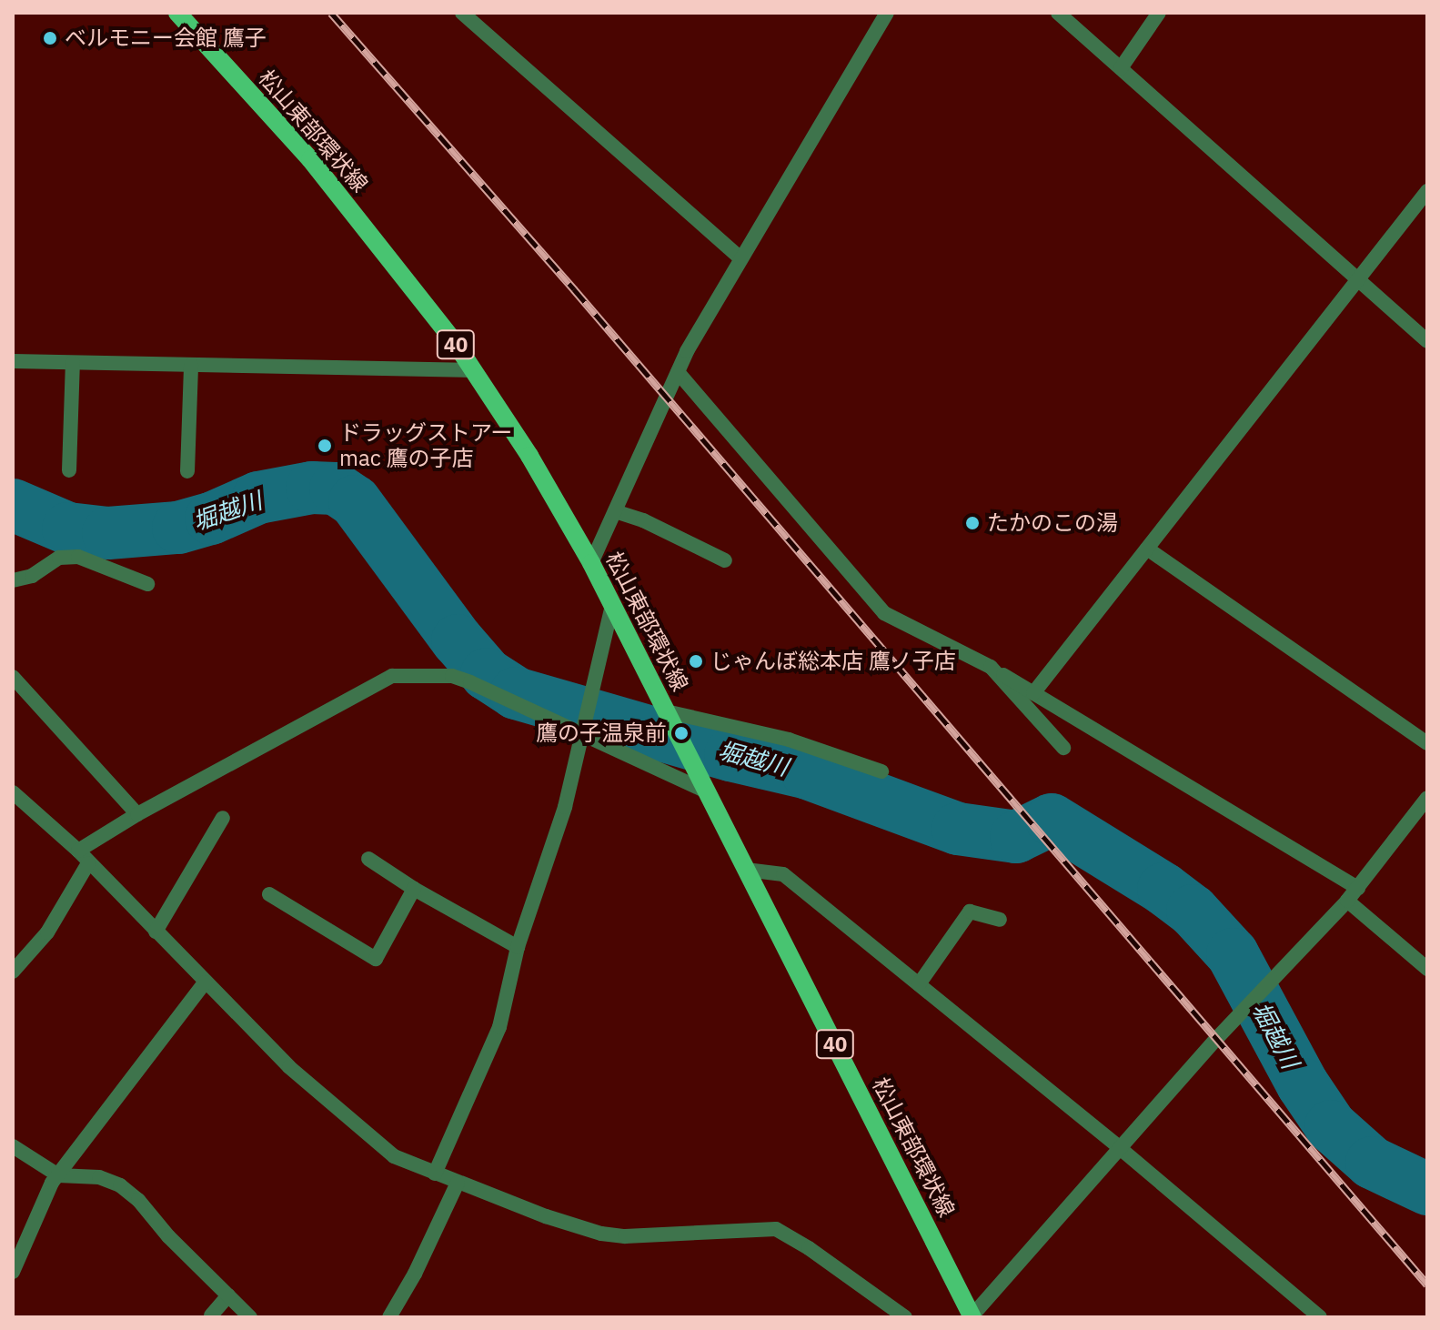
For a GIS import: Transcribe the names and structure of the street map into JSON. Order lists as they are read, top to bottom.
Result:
{
  "streets": {
    "main road": ["松山東部環状線", "40"]
  },
  "water": ["堀越川"],
  "places": [
    "ベルモニー会館 鷹子",
    "ドラッグストアー mac 鷹の子店",
    "たかのこの湯",
    "じゃんぼ総本店 鷹ノ子店",
    "鷹の子温泉前"
  ]
}
